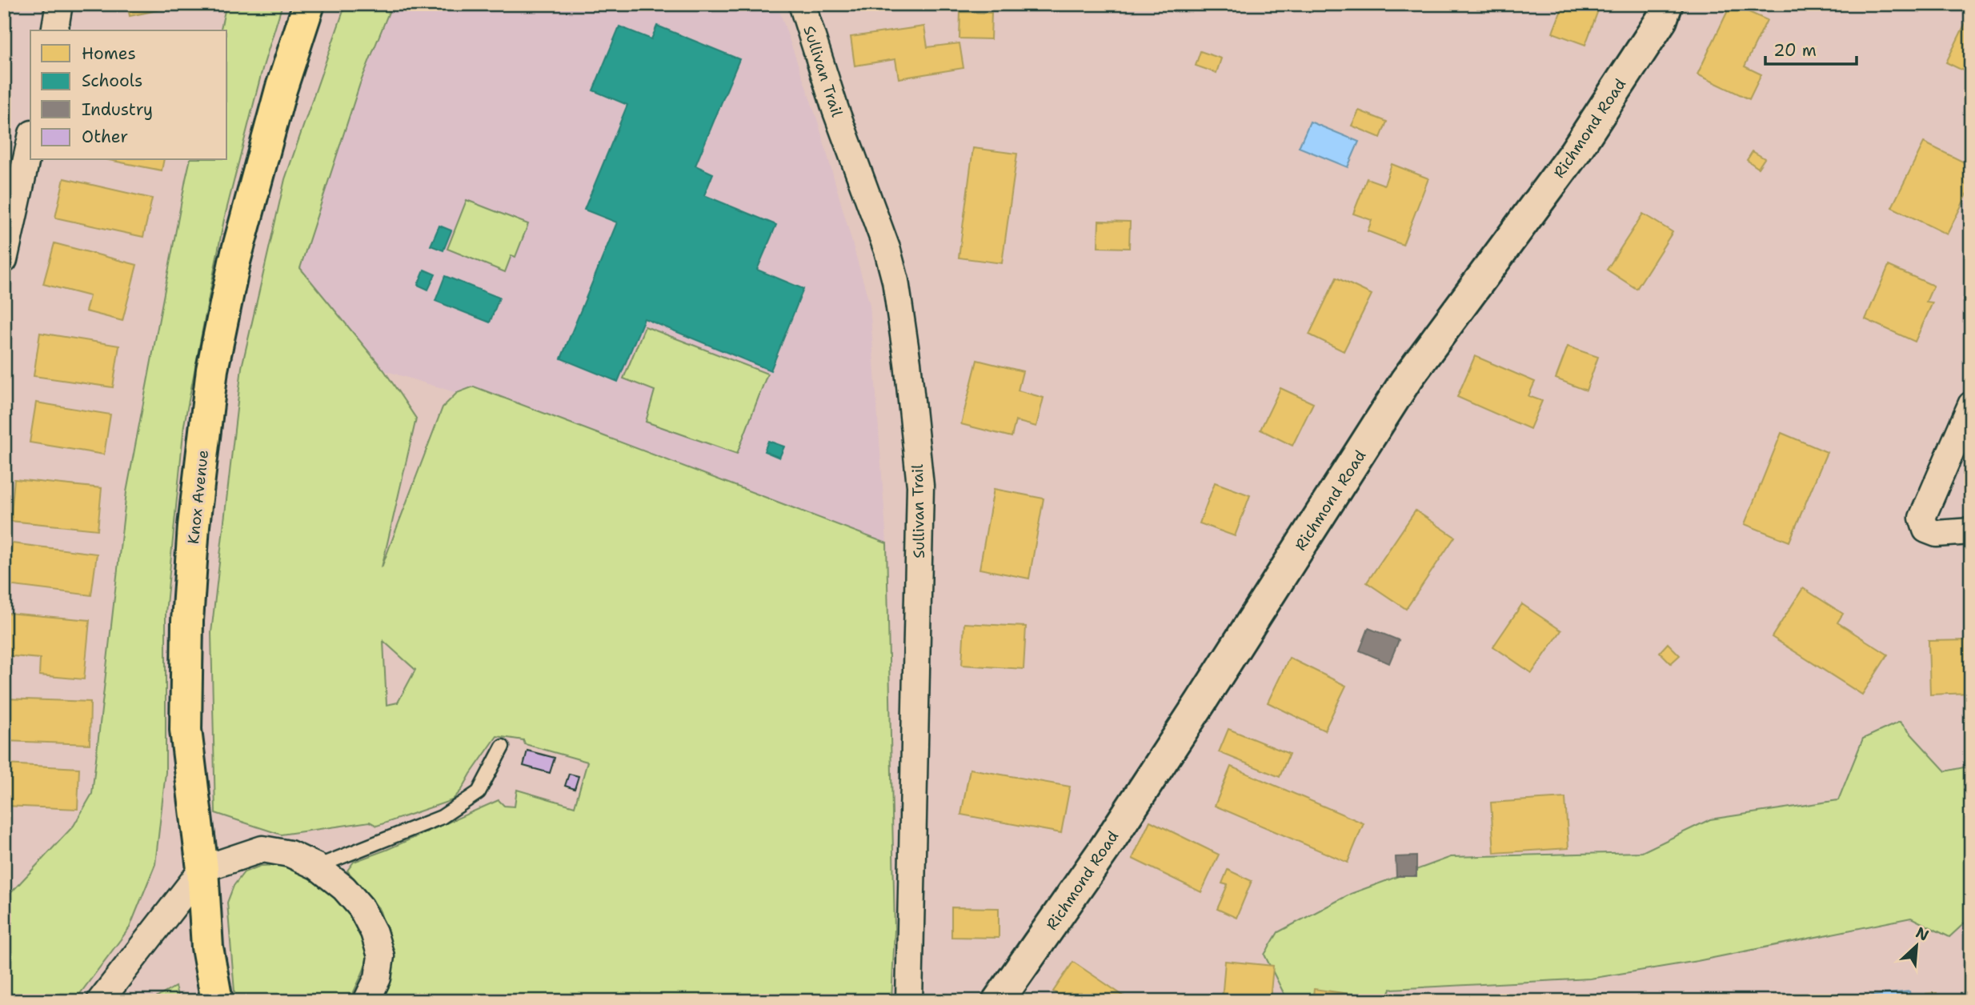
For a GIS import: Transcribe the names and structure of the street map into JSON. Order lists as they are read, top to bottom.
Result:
{
  "streets": {
    "main road": ["Knox Avenue"],
    "street": ["Sullivan Trail", "Richmond Road"]
  },
  "legend": [
    "Homes",
    "Schools",
    "Industry",
    "Other"
  ],
  "scale_bar": "20 m",
  "north": "top right"
}
